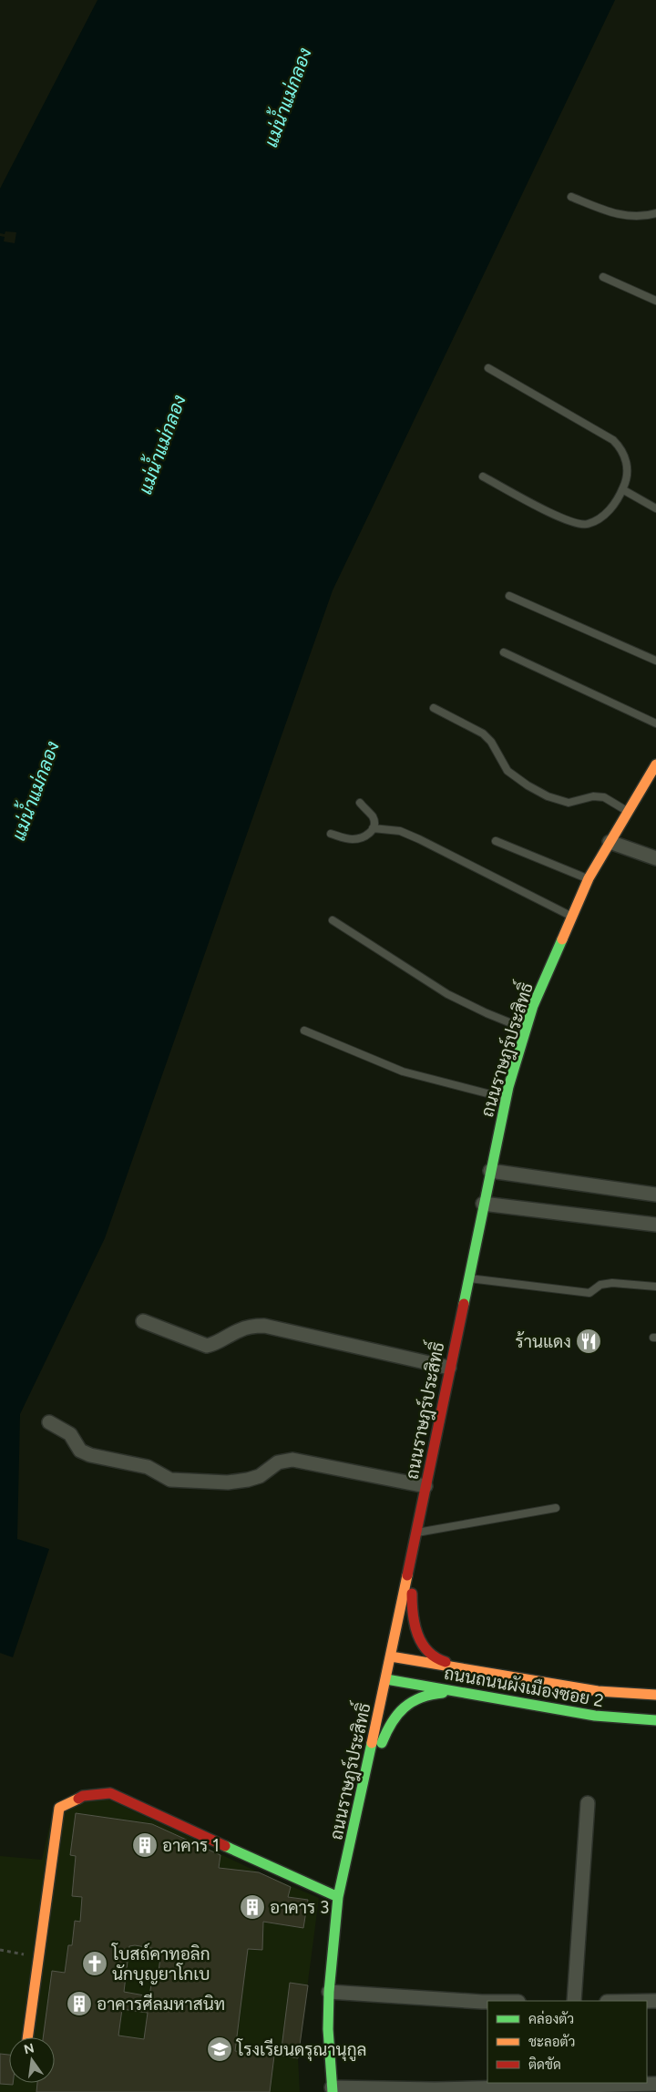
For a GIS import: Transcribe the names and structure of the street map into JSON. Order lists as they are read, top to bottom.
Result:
{
  "streets": {
    "street": ["ถนนราษฎร์ประสิทธิ์", "ถนนถนนผังเมืองซอย 2"]
  },
  "crossings": [
    ["ถนนราษฎร์ประสิทธิ์", "ถนนถนนผังเมืองซอย 2"]
  ],
  "water": ["แม่น้ำแม่กลอง"],
  "places": {
    "restaurant": ["ร้านแดง"],
    "building": ["อาคาร 1", "อาคาร 3", "อาคารศีลมหาสนิท"],
    "church": ["โบสถ์คาทอลิก นักบุญยาโกเบ"],
    "school or university": ["โรงเรียนดรุณานุกูล"]
  },
  "legend": ["คล่องตัว", "ชะลอตัว", "ติดขัด"],
  "north": "top"
}
